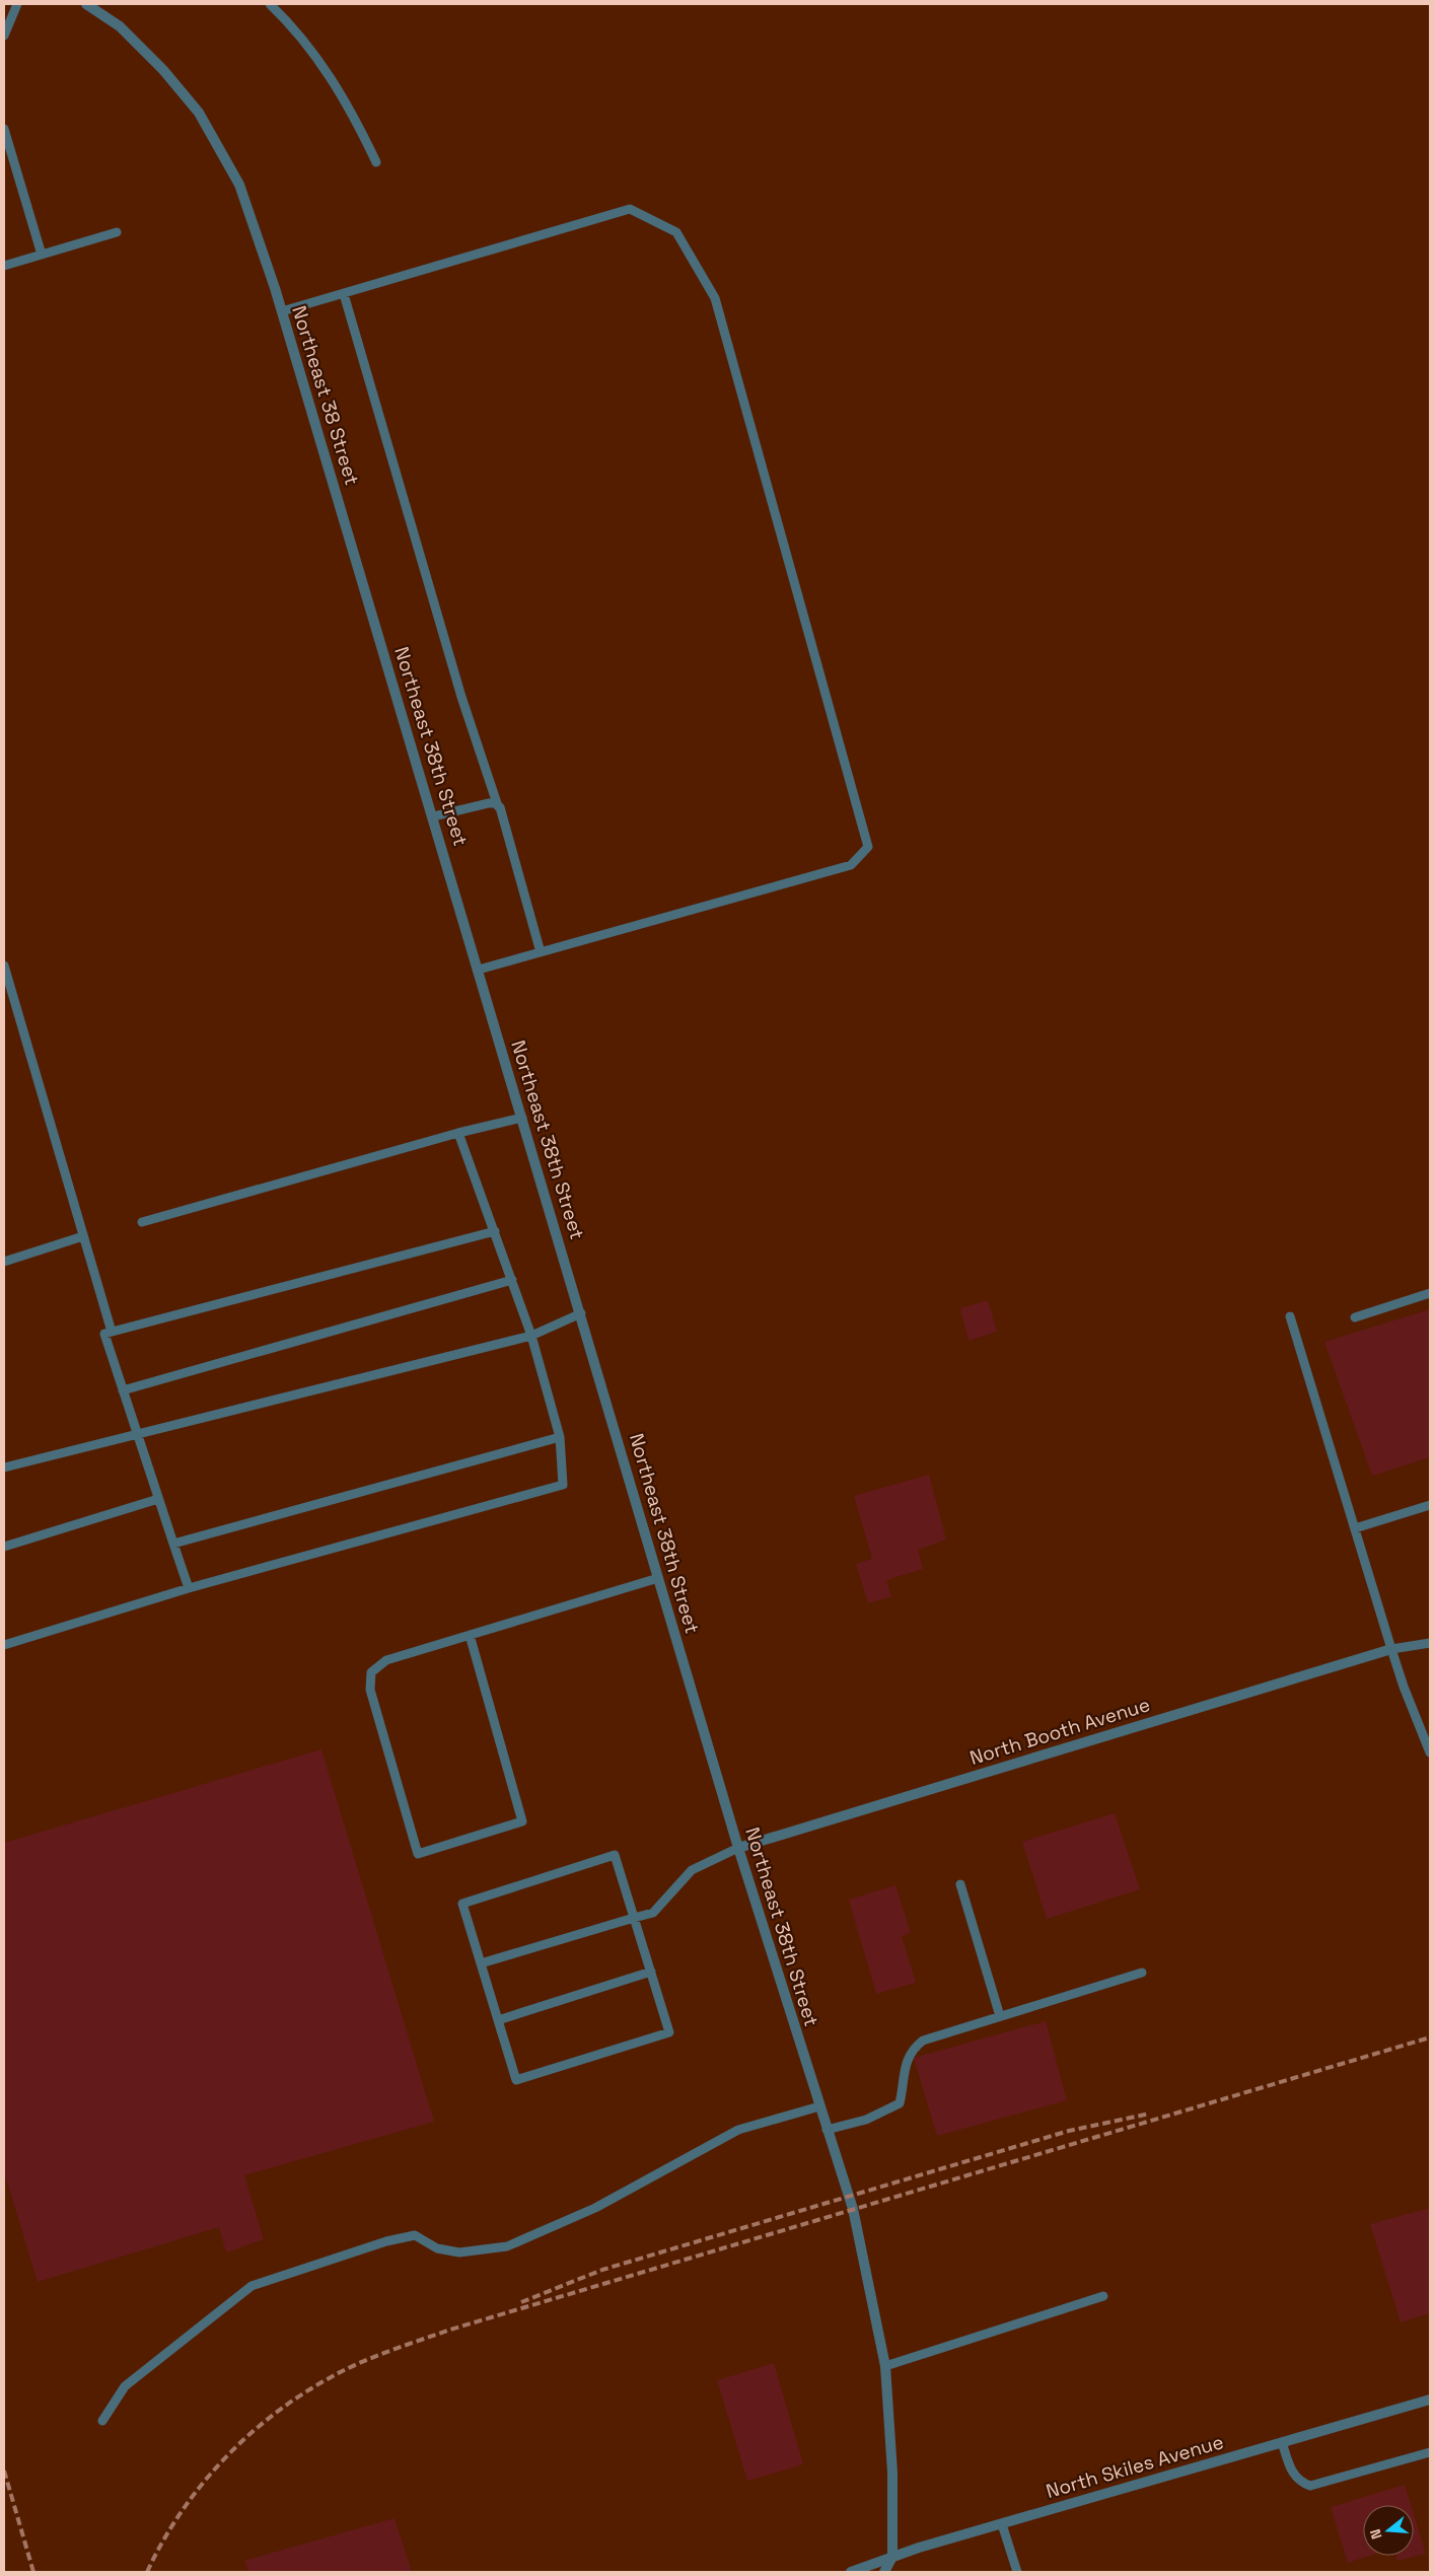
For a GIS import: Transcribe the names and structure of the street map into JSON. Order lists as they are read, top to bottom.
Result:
{
  "streets": {
    "street": [
      "Northeast 38 Street",
      "Northeast 38th Street",
      "North Booth Avenue",
      "North Skiles Avenue"
    ]
  },
  "crossings": [
    ["Northeast 38 Street", "Northeast 38th Street"],
    ["Northeast 38th Street", "North Booth Avenue"],
    ["Northeast 38th Street", "North Skiles Avenue"]
  ],
  "north": "left"
}
